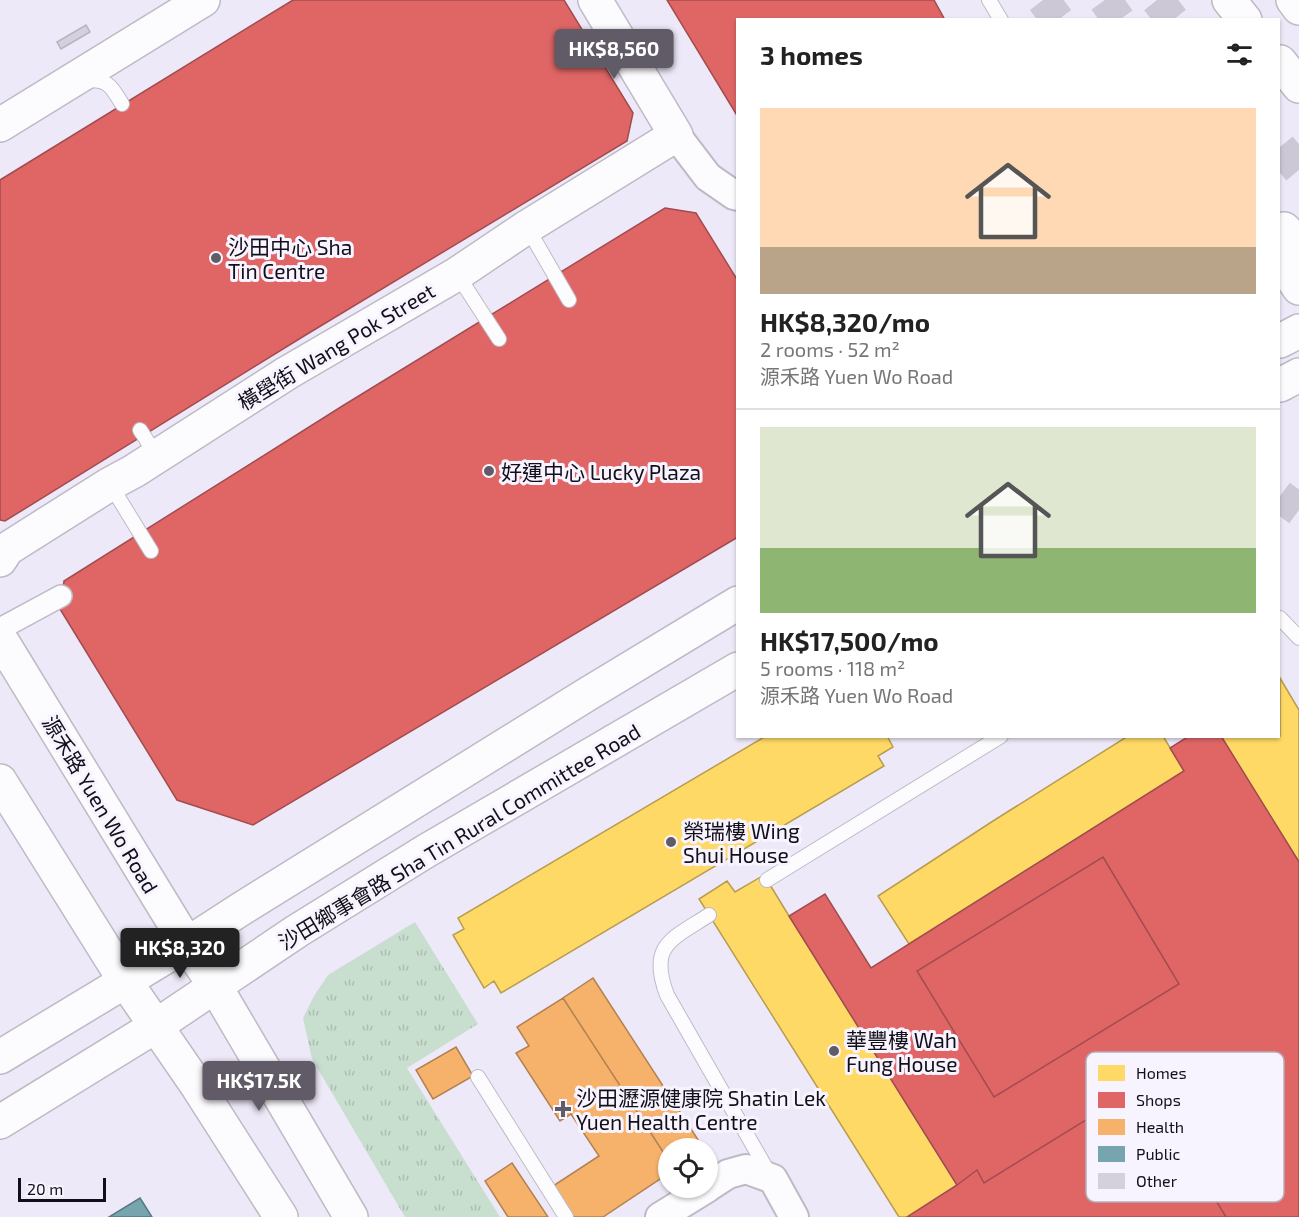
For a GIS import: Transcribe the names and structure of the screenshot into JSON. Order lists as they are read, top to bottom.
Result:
{
  "streets": {
    "main road": ["橫壆街 Wang Pok Street", "源禾路 Yuen Wo Road", "沙田鄉事會路 Sha Tin Rural Committee Road"]
  },
  "crossings": [
    ["源禾路 Yuen Wo Road", "沙田鄉事會路 Sha Tin Rural Committee Road"]
  ],
  "places": {
    "other": [
      "沙田中心 Sha Tin Centre",
      "好運中心 Lucky Plaza",
      "榮瑞樓 Wing Shui House",
      "華豐樓 Wah Fung House"
    ],
    "health": ["沙田瀝源健康院 Shatin Lek Yuen Health Centre"]
  },
  "legend": [
    "Homes",
    "Shops",
    "Health",
    "Public",
    "Other"
  ],
  "scale_bar": "20 m",
  "page": {
    "heading": "3 homes",
    "price": ["HK$8,560", "HK$8,320", "HK$17.5K"],
    "list": [
      {
        "name": "HK$8,320/mo",
        "note": "2 rooms · 52 m² · 源禾路 Yuen Wo Road"
      },
      {
        "name": "HK$17,500/mo",
        "note": "5 rooms · 118 m² · 源禾路 Yuen Wo Road"
      }
    ],
    "scale": "20 m"
  }
}
